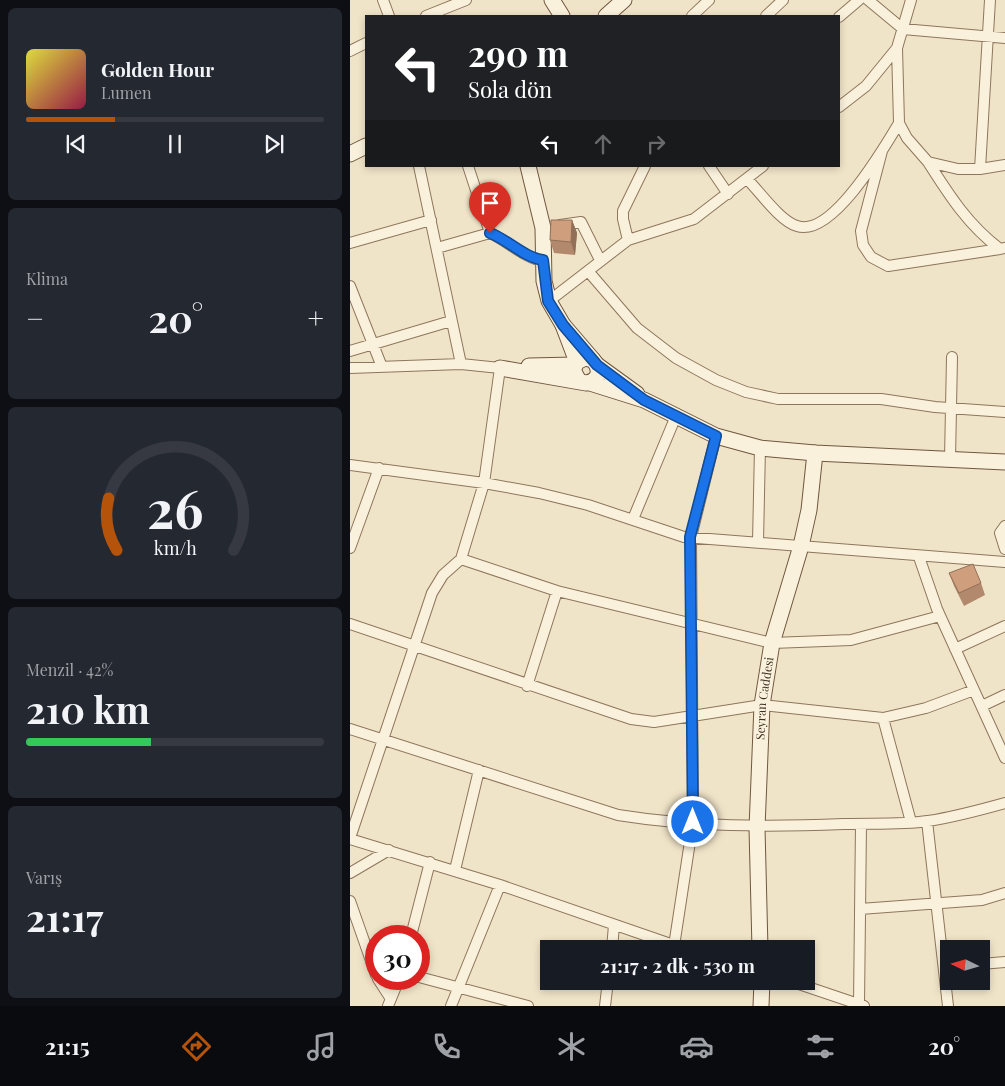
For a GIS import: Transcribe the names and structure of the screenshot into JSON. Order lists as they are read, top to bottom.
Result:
{
  "streets": {
    "street": ["Seyran Caddesi"]
  },
  "north": "left",
  "page": {
    "turn": ["290 m", "Sola dön"],
    "song": ["Golden Hour", "Lumen"],
    "tile": [
      "Klima",
      ["Menzil · 42%", "210 km"],
      ["Varış", "21:17"]
    ],
    "heat": ["−", "20°", "+"],
    "limit": "30",
    "trip": "21:17 · 2 dk · 530 m",
    "tabs": ["21:15", "20°"],
    "gauge": ["26", "km/h"]
  }
}
